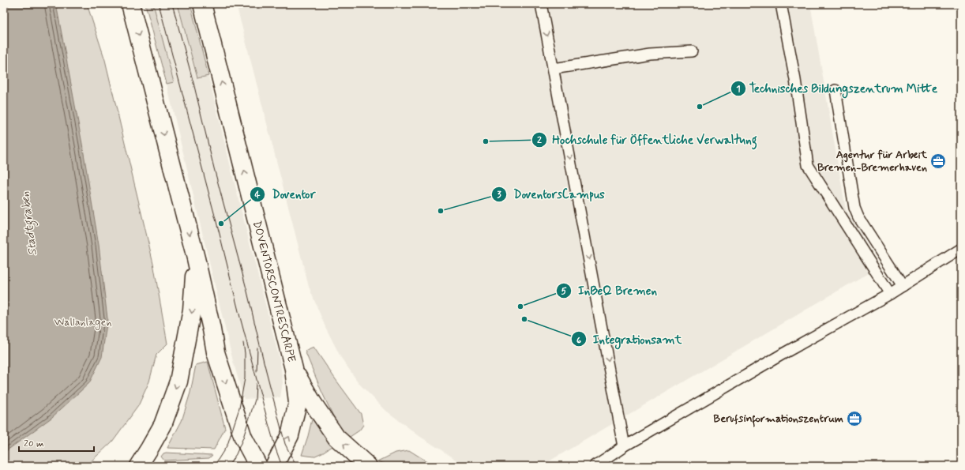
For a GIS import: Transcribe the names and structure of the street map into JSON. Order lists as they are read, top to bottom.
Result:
{
  "streets": {
    "main road": ["DOVENTORSCONTRESCARPE"]
  },
  "water": ["Stadtgraben"],
  "parks": ["Wallanlagen"],
  "places": {
    "other": [
      "Technisches Bildungszentrum Mitte",
      "Hochschule für Öffentliche Verwaltung",
      "DoventorsCampus",
      "Doventor",
      "InBeQ Bremen",
      "Integrationsamt"
    ],
    "office": ["Agentur für Arbeit Bremen-Bremerhaven", "Berufsinformationszentrum"]
  },
  "scale_bar": "20 m"
}
